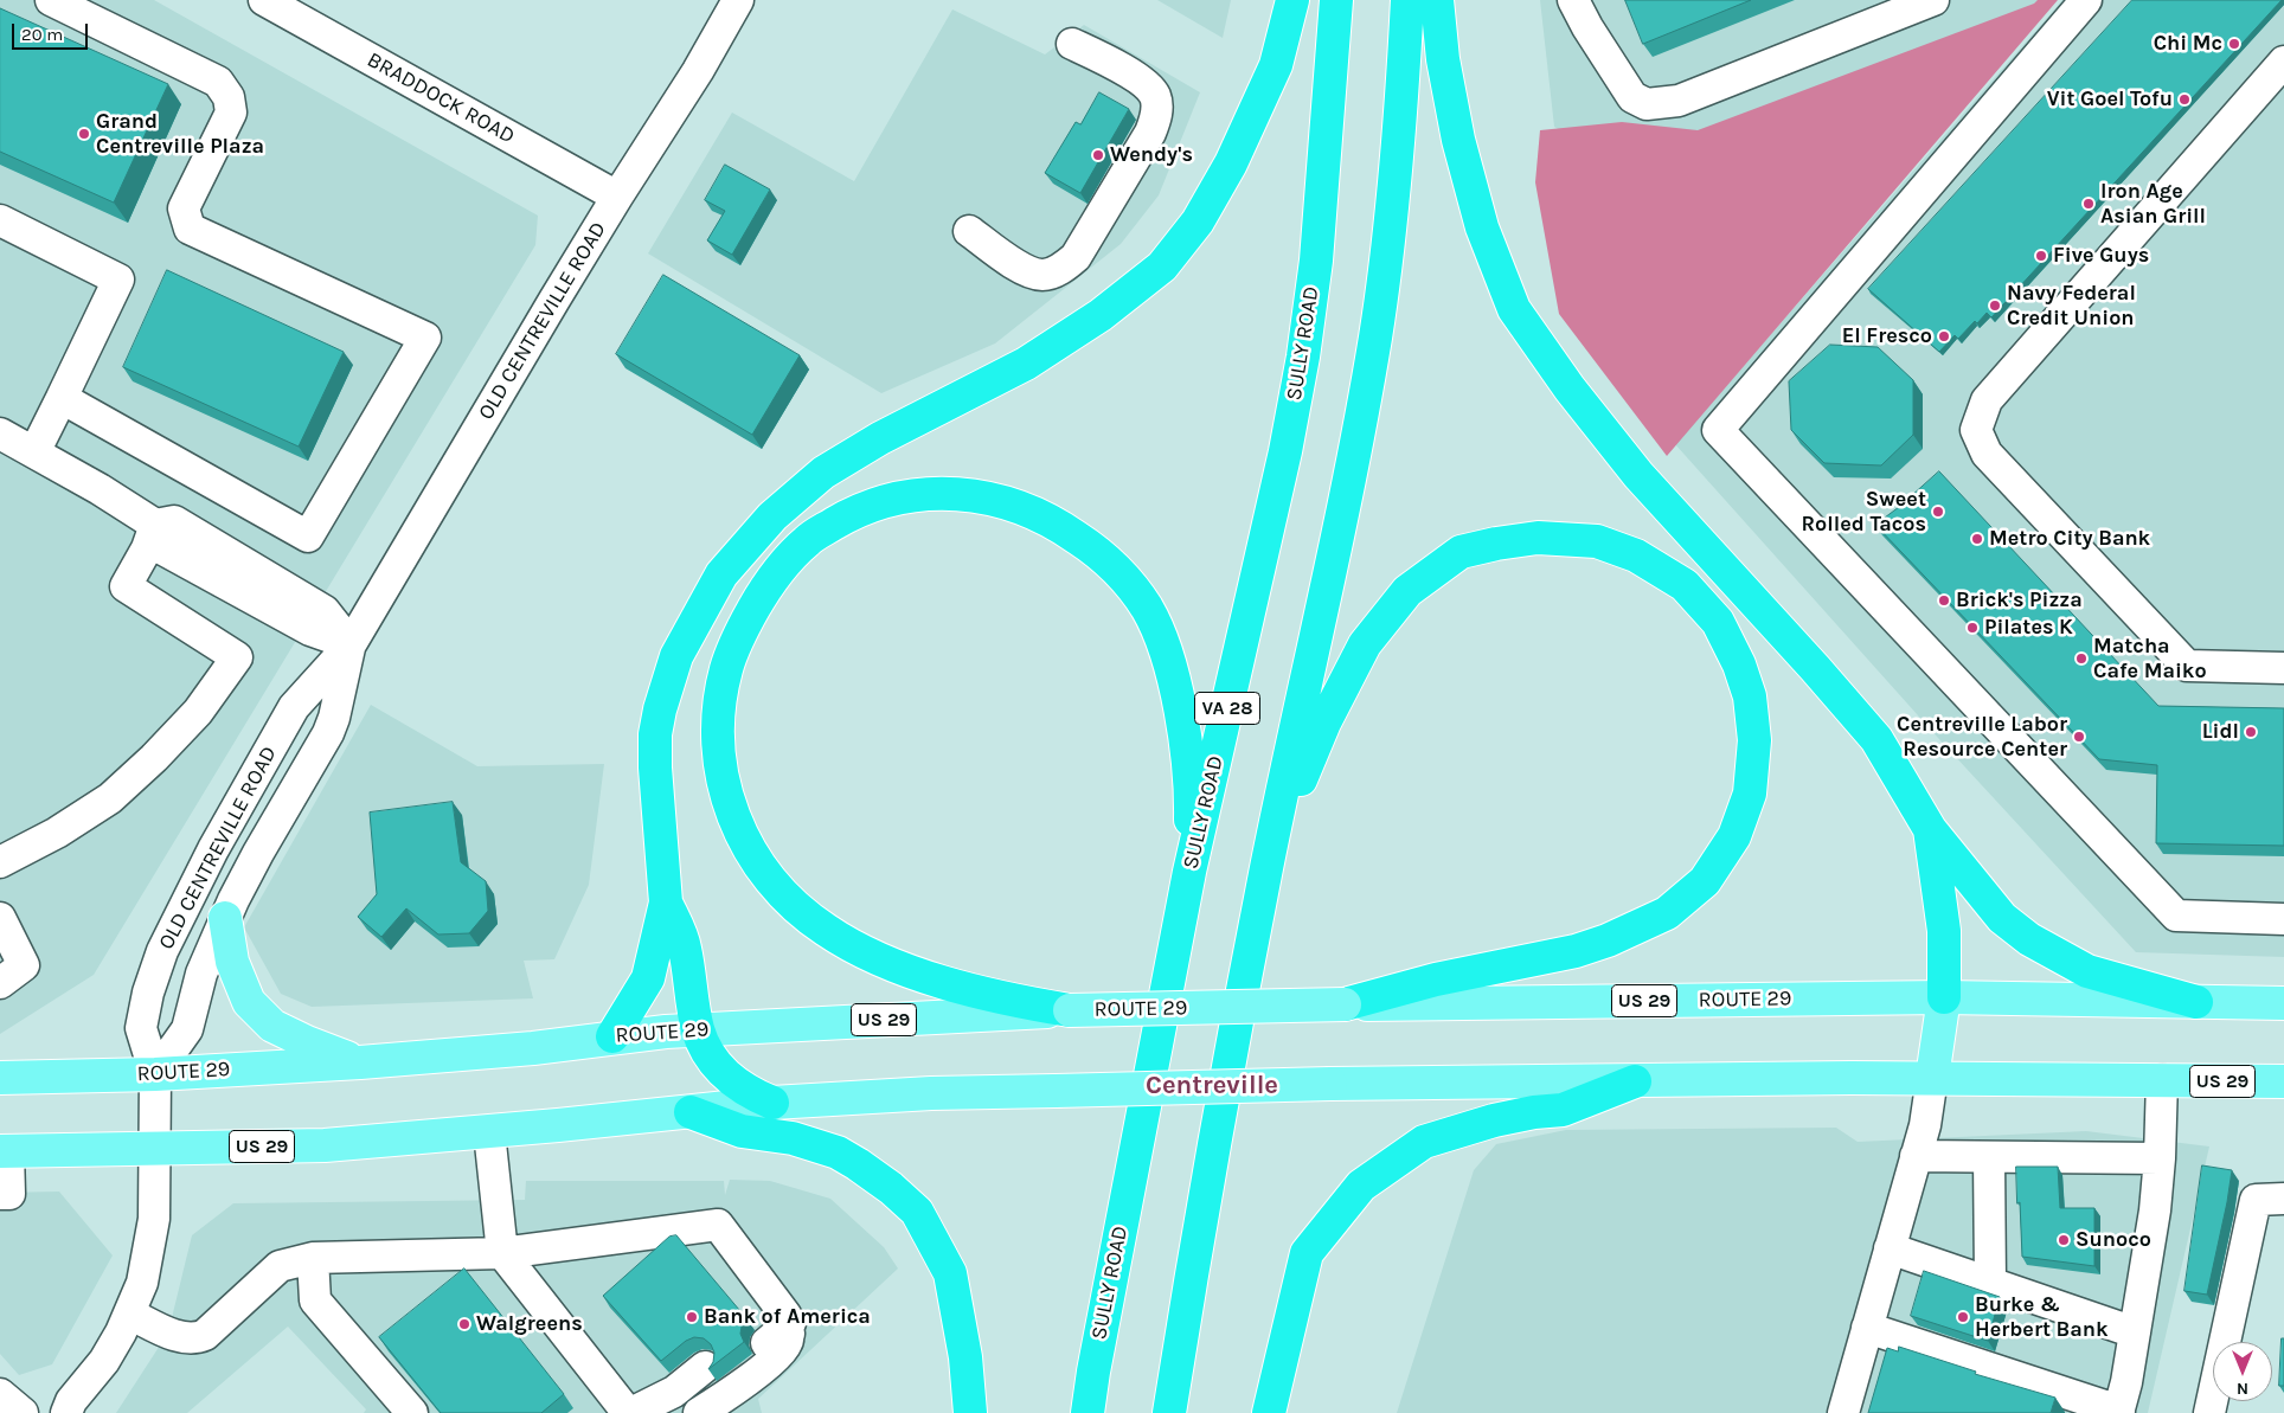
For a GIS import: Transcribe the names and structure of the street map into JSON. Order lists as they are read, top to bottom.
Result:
{
  "streets": {
    "highway": ["SULLY ROAD", "VA 28"],
    "main road": ["ROUTE 29", "US 29"],
    "street": ["BRADDOCK ROAD", "OLD CENTREVILLE ROAD"]
  },
  "crossings": [
    ["BRADDOCK ROAD", "OLD CENTREVILLE ROAD"],
    ["OLD CENTREVILLE ROAD", "ROUTE 29"],
    ["OLD CENTREVILLE ROAD", "US 29"]
  ],
  "districts": ["Centreville"],
  "places": [
    "Chi Mc",
    "Vit Goel Tofu",
    "Grand Centreville Plaza",
    "Wendy's",
    "Iron Age Asian Grill",
    "Five Guys",
    "Navy Federal Credit Union",
    "El Fresco",
    "Sweet Rolled Tacos",
    "Metro City Bank",
    "Brick's Pizza",
    "Pilates K",
    "Matcha Cafe Maiko",
    "Lidl",
    "Centreville Labor Resource Center",
    "Sunoco",
    "Bank of America",
    "Burke & Herbert Bank",
    "Walgreens"
  ],
  "scale_bar": "20 m",
  "north": "bottom"
}
